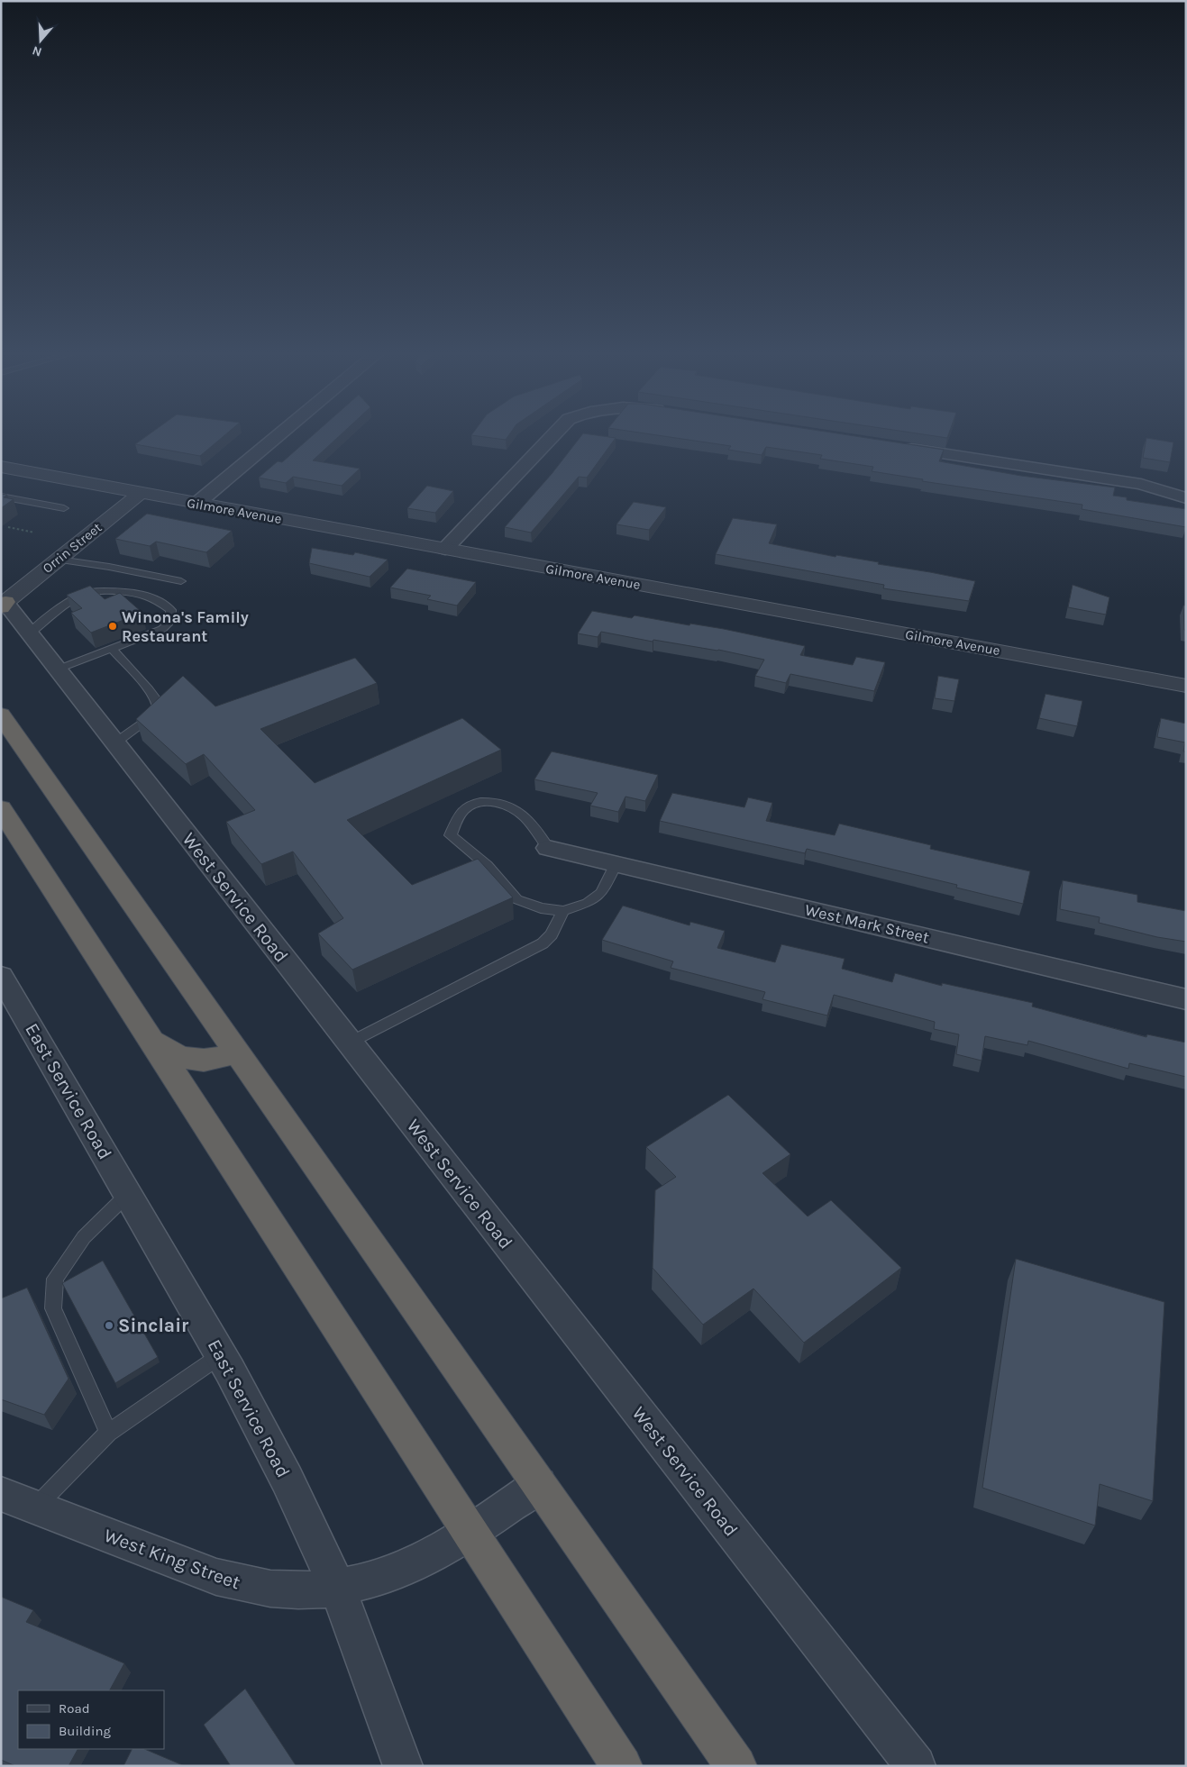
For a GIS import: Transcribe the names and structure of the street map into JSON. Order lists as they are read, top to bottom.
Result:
{
  "streets": {
    "street": [
      "Gilmore Avenue",
      "Orrin Street",
      "West Service Road",
      "West Mark Street",
      "East Service Road",
      "West King Street"
    ]
  },
  "crossings": [
    ["Gilmore Avenue", "Orrin Street"],
    ["Orrin Street", "West Service Road"],
    ["East Service Road", "West King Street"]
  ],
  "places": ["Winona's Family Restaurant", "Sinclair"],
  "legend": ["Road", "Building"],
  "north": "bottom"
}
